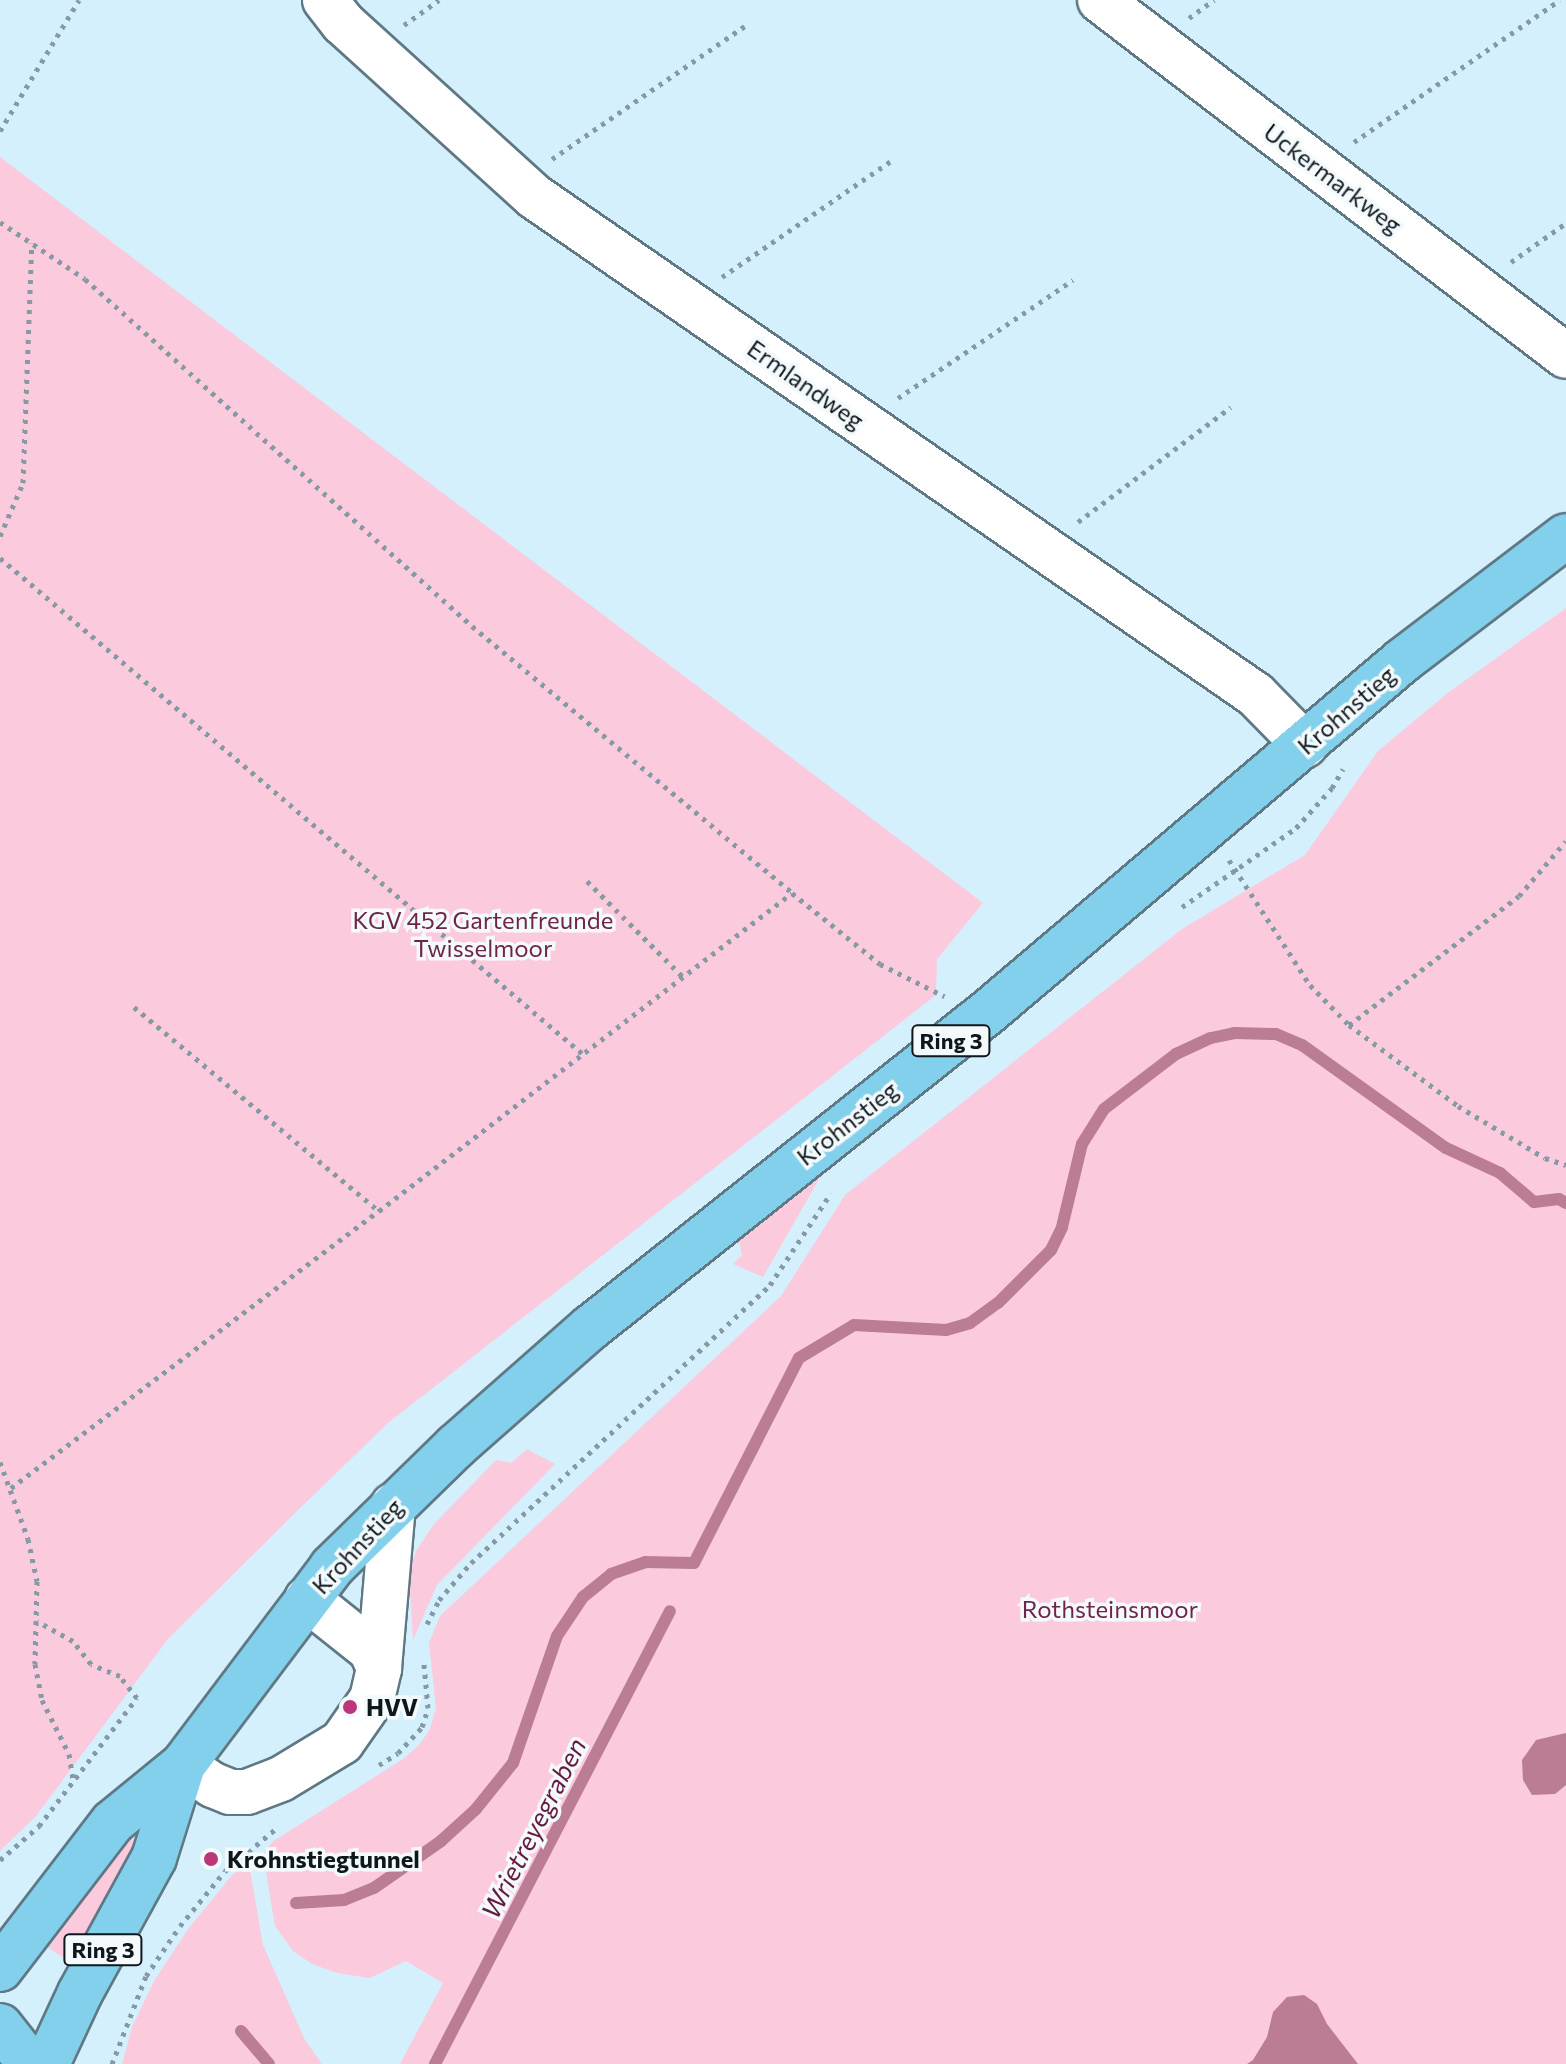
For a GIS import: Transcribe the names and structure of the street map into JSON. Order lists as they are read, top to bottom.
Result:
{
  "streets": {
    "main road": ["Krohnstieg", "Ring 3"],
    "street": ["Uckermarkweg", "Ermlandweg"]
  },
  "crossings": [
    ["Ermlandweg", "Krohnstieg"]
  ],
  "water": ["Wrietreyegraben"],
  "parks": ["KGV 452 Gartenfreunde Twisselmoor", "Rothsteinsmoor"],
  "places": ["HVV", "Krohnstiegtunnel"]
}
